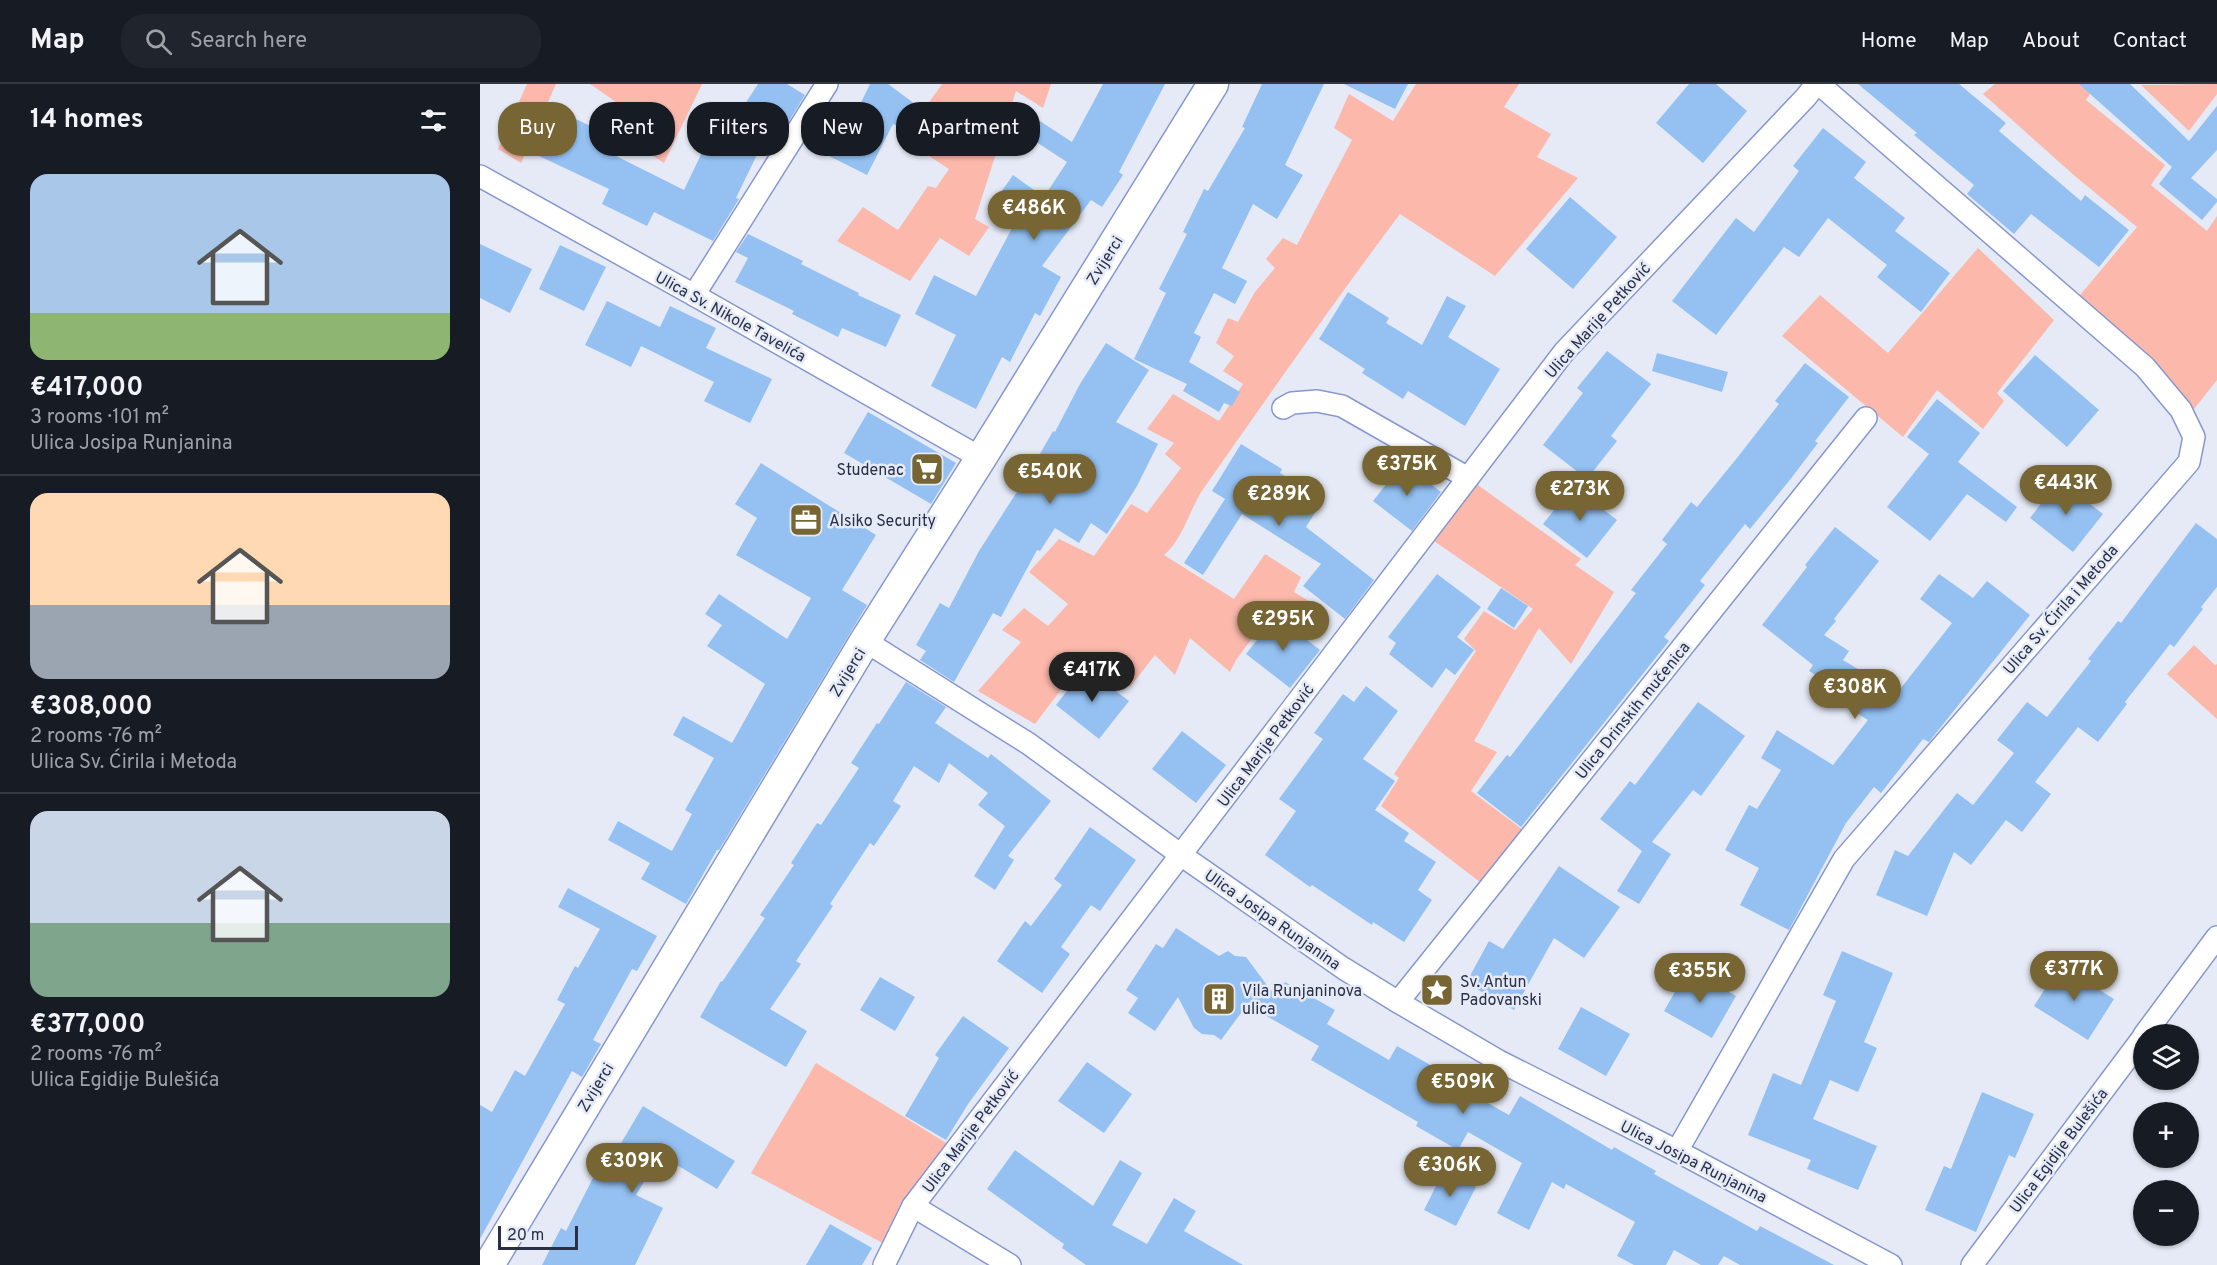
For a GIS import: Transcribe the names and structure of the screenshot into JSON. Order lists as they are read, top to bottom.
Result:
{
  "streets": {
    "main road": ["Zvijerci"],
    "street": [
      "Ulica Sv. Nikole Tavelića",
      "Ulica Marije Petković",
      "Ulica Sv. Ćirila i Metoda",
      "Ulica Drinskih mučenica",
      "Ulica Josipa Runjanina",
      "Ulica Egidije Bulešića"
    ]
  },
  "crossings": [
    ["Zvijerci", "Ulica Sv. Nikole Tavelića"],
    ["Zvijerci", "Ulica Josipa Runjanina"],
    ["Ulica Marije Petković", "Ulica Sv. Ćirila i Metoda"],
    ["Ulica Marije Petković", "Ulica Josipa Runjanina"],
    ["Ulica Sv. Ćirila i Metoda", "Ulica Josipa Runjanina"],
    ["Ulica Drinskih mučenica", "Ulica Josipa Runjanina"]
  ],
  "places": {
    "supermarket": ["Studenac"],
    "office": ["Alsiko Security"],
    "place": ["Sv. Antun Padovanski"],
    "building": ["Vila Runjaninova ulica"]
  },
  "scale_bar": "20 m",
  "page": {
    "header": "Map",
    "search": "Search here",
    "nav": [
      "Home",
      "Map",
      "About",
      "Contact"
    ],
    "heading": "14 homes",
    "chip": [
      "Buy",
      "Rent",
      "Filters",
      "New",
      "Apartment"
    ],
    "list": [
      {
        "name": "€417,000",
        "note": "3 rooms · 101 m² · Ulica Josipa Runjanina"
      },
      {
        "name": "€308,000",
        "note": "2 rooms · 76 m² · Ulica Sv. Ćirila i Metoda"
      },
      {
        "name": "€377,000",
        "note": "2 rooms · 76 m² · Ulica Egidije Bulešića"
      }
    ],
    "price": [
      "€486K",
      "€375K",
      "€540K",
      "€443K",
      "€273K",
      "€289K",
      "€295K",
      "€417K",
      "€308K",
      "€377K",
      "€355K",
      "€509K",
      "€309K",
      "€306K"
    ],
    "map_buttons": ["+", "−"],
    "scale": "20 m"
  }
}
